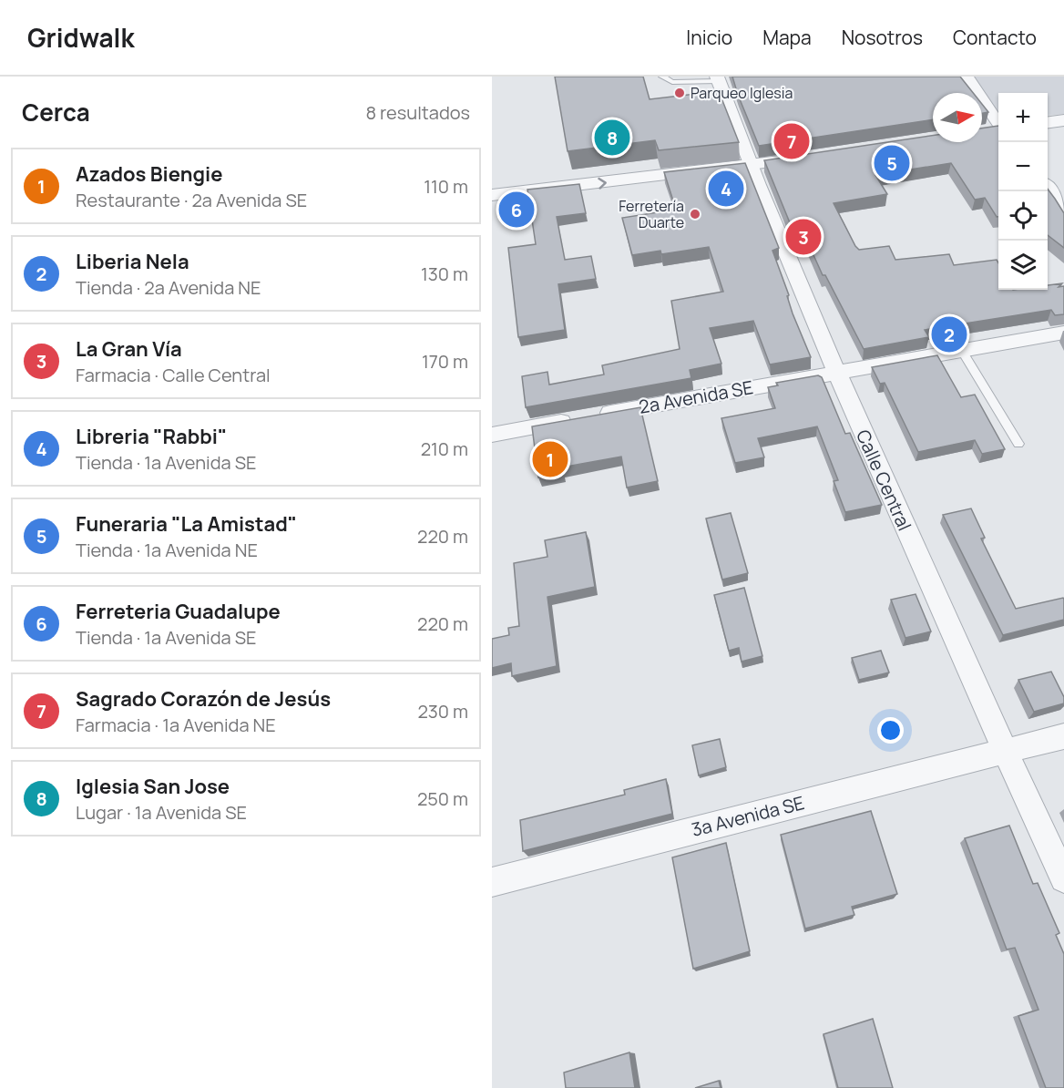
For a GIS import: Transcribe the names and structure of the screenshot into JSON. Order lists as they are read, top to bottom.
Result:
{
  "streets": {
    "street": ["2a Avenida SE", "Calle Central", "3a Avenida SE"]
  },
  "crossings": [
    ["2a Avenida SE", "Calle Central"],
    ["Calle Central", "3a Avenida SE"]
  ],
  "places": ["Parqueo Iglesia", "Ferretería Duarte"],
  "north": "right",
  "page": {
    "header": "Gridwalk",
    "nav": [
      "Inicio",
      "Mapa",
      "Nosotros",
      "Contacto"
    ],
    "heading": ["Cerca", "8 resultados"],
    "map_buttons": ["+", "−"],
    "pins": [
      "8",
      "7",
      "5",
      "4",
      "6",
      "3",
      "2",
      "1"
    ],
    "list": [
      {
        "mark": "1",
        "name": "Azados Biengie",
        "note": "Restaurante · 2a Avenida SE",
        "value": "110 m"
      },
      {
        "mark": "2",
        "name": "Liberia Nela",
        "note": "Tienda · 2a Avenida NE",
        "value": "130 m"
      },
      {
        "mark": "3",
        "name": "La Gran Vía",
        "note": "Farmacia · Calle Central",
        "value": "170 m"
      },
      {
        "mark": "4",
        "name": "Libreria \"Rabbi\"",
        "note": "Tienda · 1a Avenida SE",
        "value": "210 m"
      },
      {
        "mark": "5",
        "name": "Funeraria \"La Amistad\"",
        "note": "Tienda · 1a Avenida NE",
        "value": "220 m"
      },
      {
        "mark": "6",
        "name": "Ferreteria Guadalupe",
        "note": "Tienda · 1a Avenida SE",
        "value": "220 m"
      },
      {
        "mark": "7",
        "name": "Sagrado Corazón de Jesús",
        "note": "Farmacia · 1a Avenida NE",
        "value": "230 m"
      },
      {
        "mark": "8",
        "name": "Iglesia San Jose",
        "note": "Lugar · 1a Avenida SE",
        "value": "250 m"
      }
    ]
  }
}
